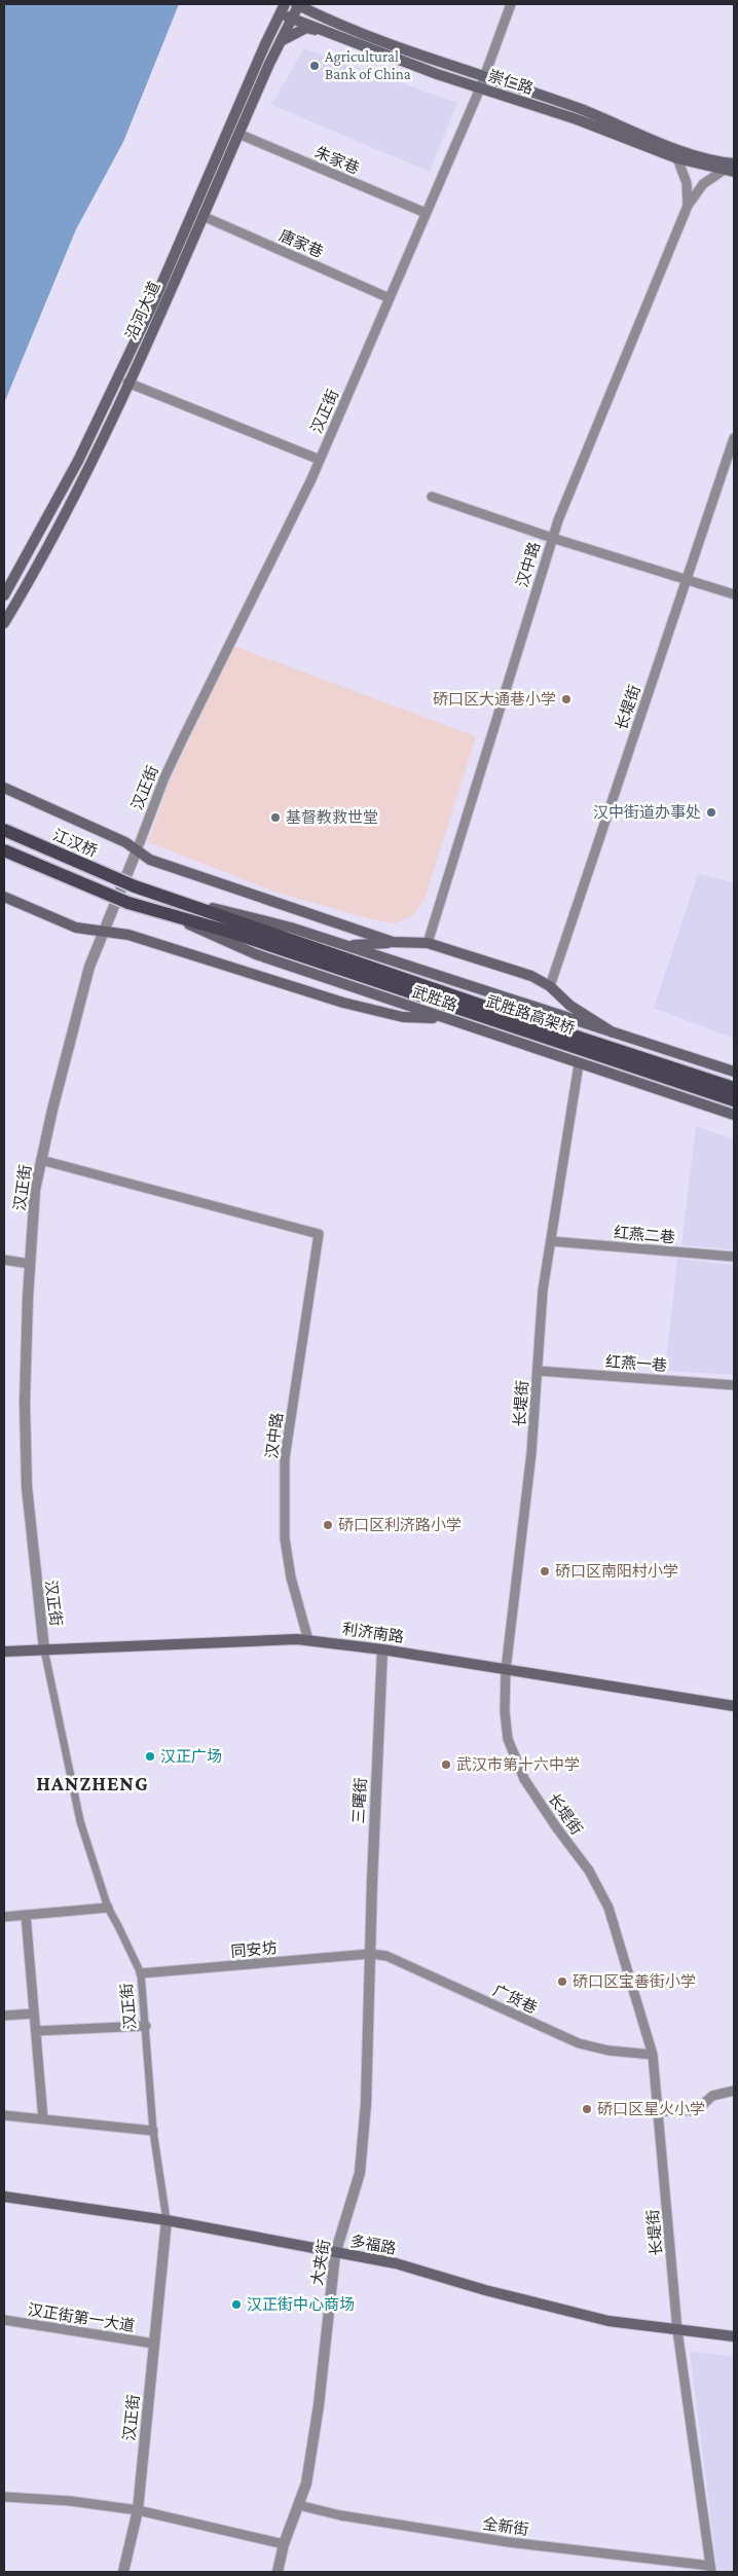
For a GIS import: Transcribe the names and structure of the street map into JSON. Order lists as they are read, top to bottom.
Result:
{
  "streets": {
    "main road": [
      "崇仁路",
      "沿河大道",
      "江汉桥",
      "武胜路",
      "武胜路高架桥",
      "利济南路",
      "多福路"
    ],
    "street": [
      "朱家巷",
      "唐家巷",
      "汉正街",
      "汉中路",
      "长堤街",
      "红燕二巷",
      "红燕一巷",
      "三曙街",
      "同安坊",
      "广货巷",
      "大夹街",
      "汉正街第一大道",
      "全新街"
    ]
  },
  "crossings": [
    ["崇仁路", "沿河大道"],
    ["崇仁路", "汉正街"],
    ["崇仁路", "汉中路"],
    ["朱家巷", "沿河大道"],
    ["朱家巷", "汉正街"],
    ["唐家巷", "沿河大道"],
    ["唐家巷", "汉正街"],
    ["汉正街", "汉中路"],
    ["汉正街", "利济南路"],
    ["汉正街", "同安坊"],
    ["汉正街", "多福路"],
    ["汉正街", "汉正街第一大道"],
    ["汉中路", "利济南路"],
    ["长堤街", "武胜路"],
    ["长堤街", "红燕二巷"],
    ["长堤街", "红燕一巷"],
    ["长堤街", "利济南路"],
    ["长堤街", "广货巷"],
    ["长堤街", "多福路"],
    ["长堤街", "全新街"],
    ["江汉桥", "武胜路"],
    ["利济南路", "三曙街"],
    ["三曙街", "同安坊"],
    ["三曙街", "广货巷"],
    ["三曙街", "大夹街"],
    ["同安坊", "广货巷"],
    ["同安坊", "大夹街"],
    ["广货巷", "大夹街"],
    ["多福路", "大夹街"],
    ["大夹街", "全新街"]
  ],
  "districts": ["HANZHENG"],
  "places": [
    "Agricultural Bank of China",
    "硚口区大通巷小学",
    "汉中街道办事处",
    "基督教救世堂",
    "硚口区利济路小学",
    "硚口区南阳村小学",
    "汉正广场",
    "武汉市第十六中学",
    "硚口区宝善街小学",
    "硚口区星火小学",
    "汉正街中心商场"
  ]
}
